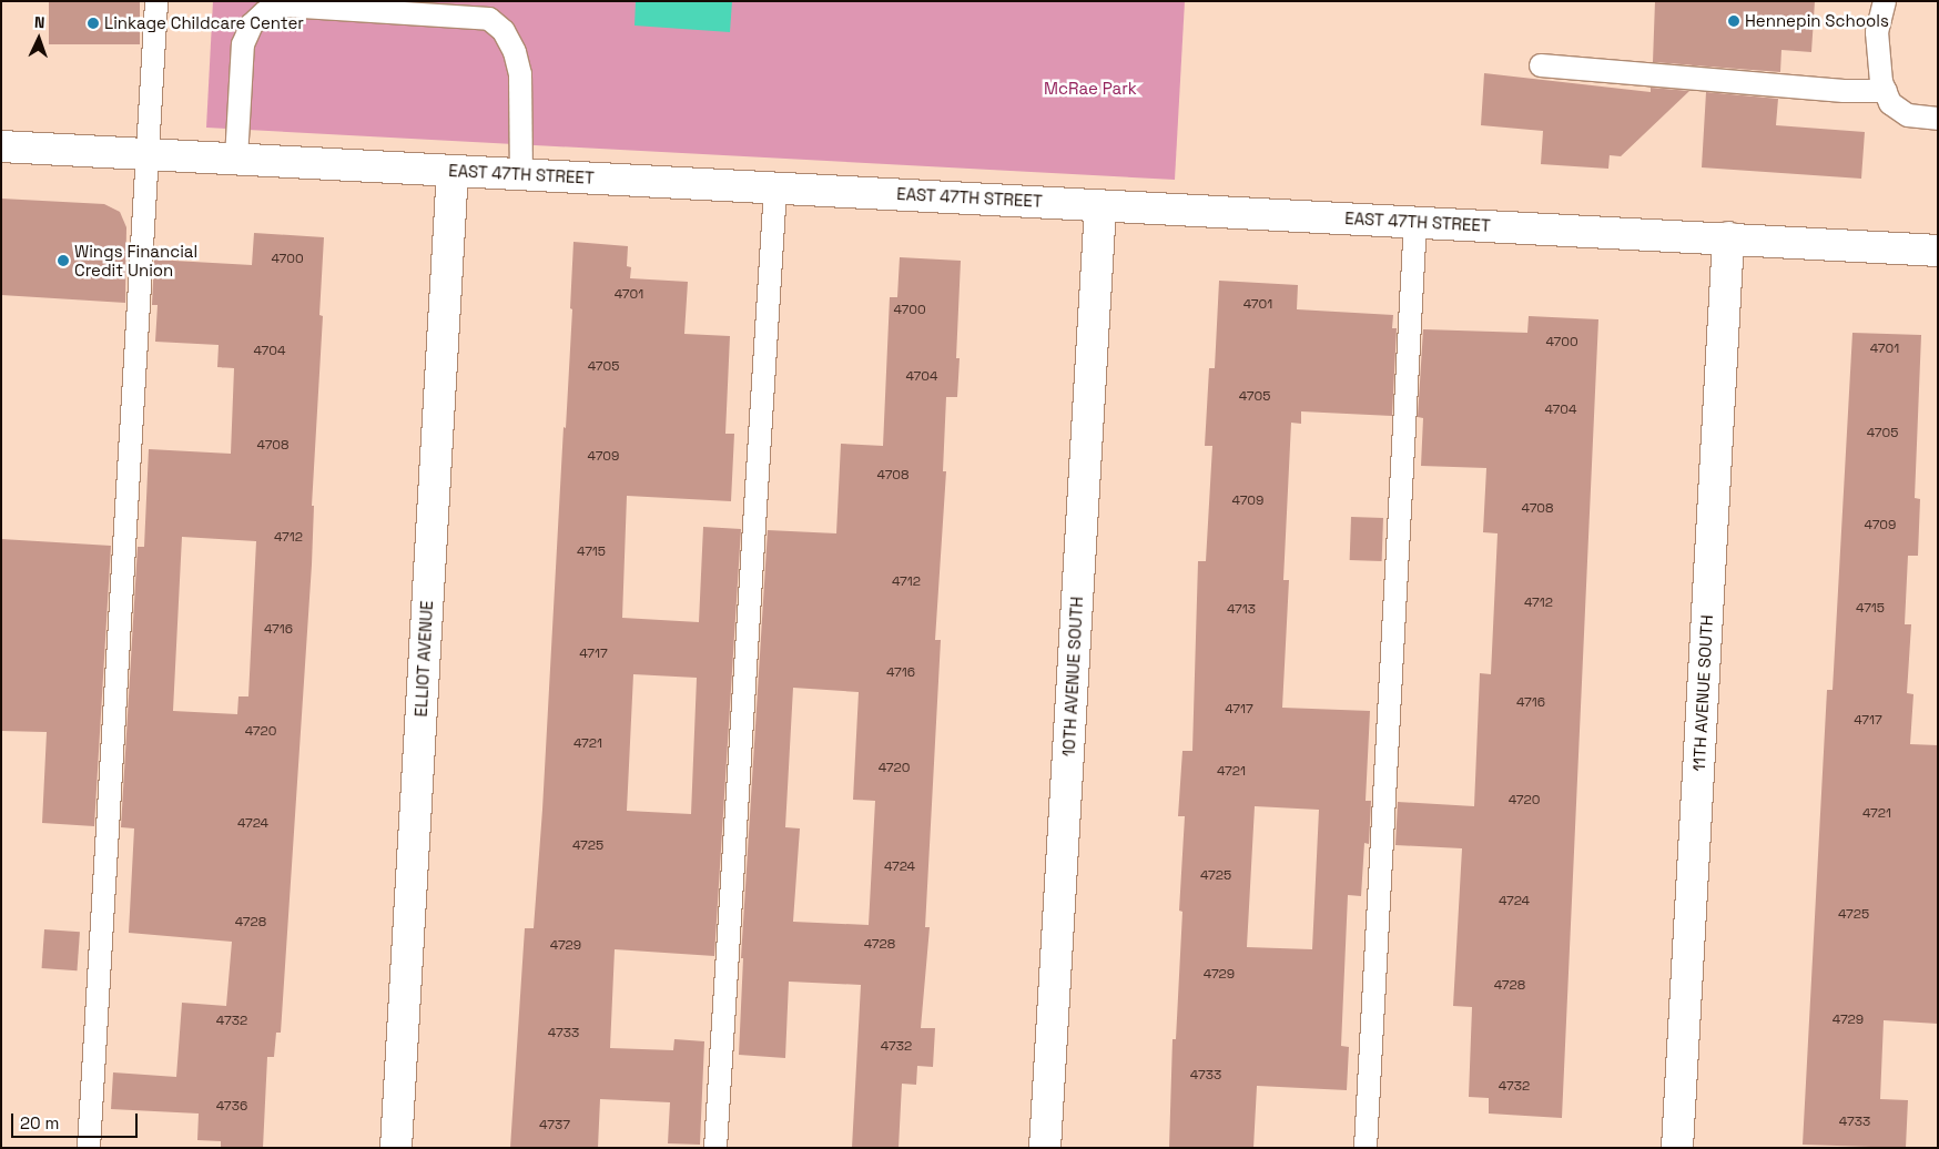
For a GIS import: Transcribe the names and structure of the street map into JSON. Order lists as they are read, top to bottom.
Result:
{
  "streets": {
    "street": [
      "EAST 47TH STREET",
      "ELLIOT AVENUE",
      "10TH AVENUE SOUTH",
      "11TH AVENUE SOUTH"
    ]
  },
  "crossings": [
    ["EAST 47TH STREET", "ELLIOT AVENUE"],
    ["EAST 47TH STREET", "10TH AVENUE SOUTH"],
    ["EAST 47TH STREET", "11TH AVENUE SOUTH"]
  ],
  "parks": ["McRae Park"],
  "places": ["Hennepin Schools", "Linkage Childcare Center", "Wings Financial Credit Union"],
  "house_numbers": [
    "4700",
    "4701",
    "4701",
    "4700",
    "4700",
    "4701",
    "4704",
    "4705",
    "4704",
    "4705",
    "4704",
    "4705",
    "4708",
    "4709",
    "4708",
    "4709",
    "4708",
    "4709",
    "4712",
    "4715",
    "4712",
    "4712",
    "4715",
    "4713",
    "4716",
    "4717",
    "4716",
    "4716",
    "4717",
    "4717",
    "4720",
    "4721",
    "4720",
    "4721",
    "4720",
    "4721",
    "4724",
    "4725",
    "4724",
    "4725",
    "4724",
    "4725",
    "4728",
    "4728",
    "4729",
    "4729",
    "4728",
    "4729",
    "4732",
    "4733",
    "4732",
    "4733",
    "4732",
    "4736",
    "4733",
    "4737"
  ],
  "scale_bar": "20 m",
  "north": "top"
}
